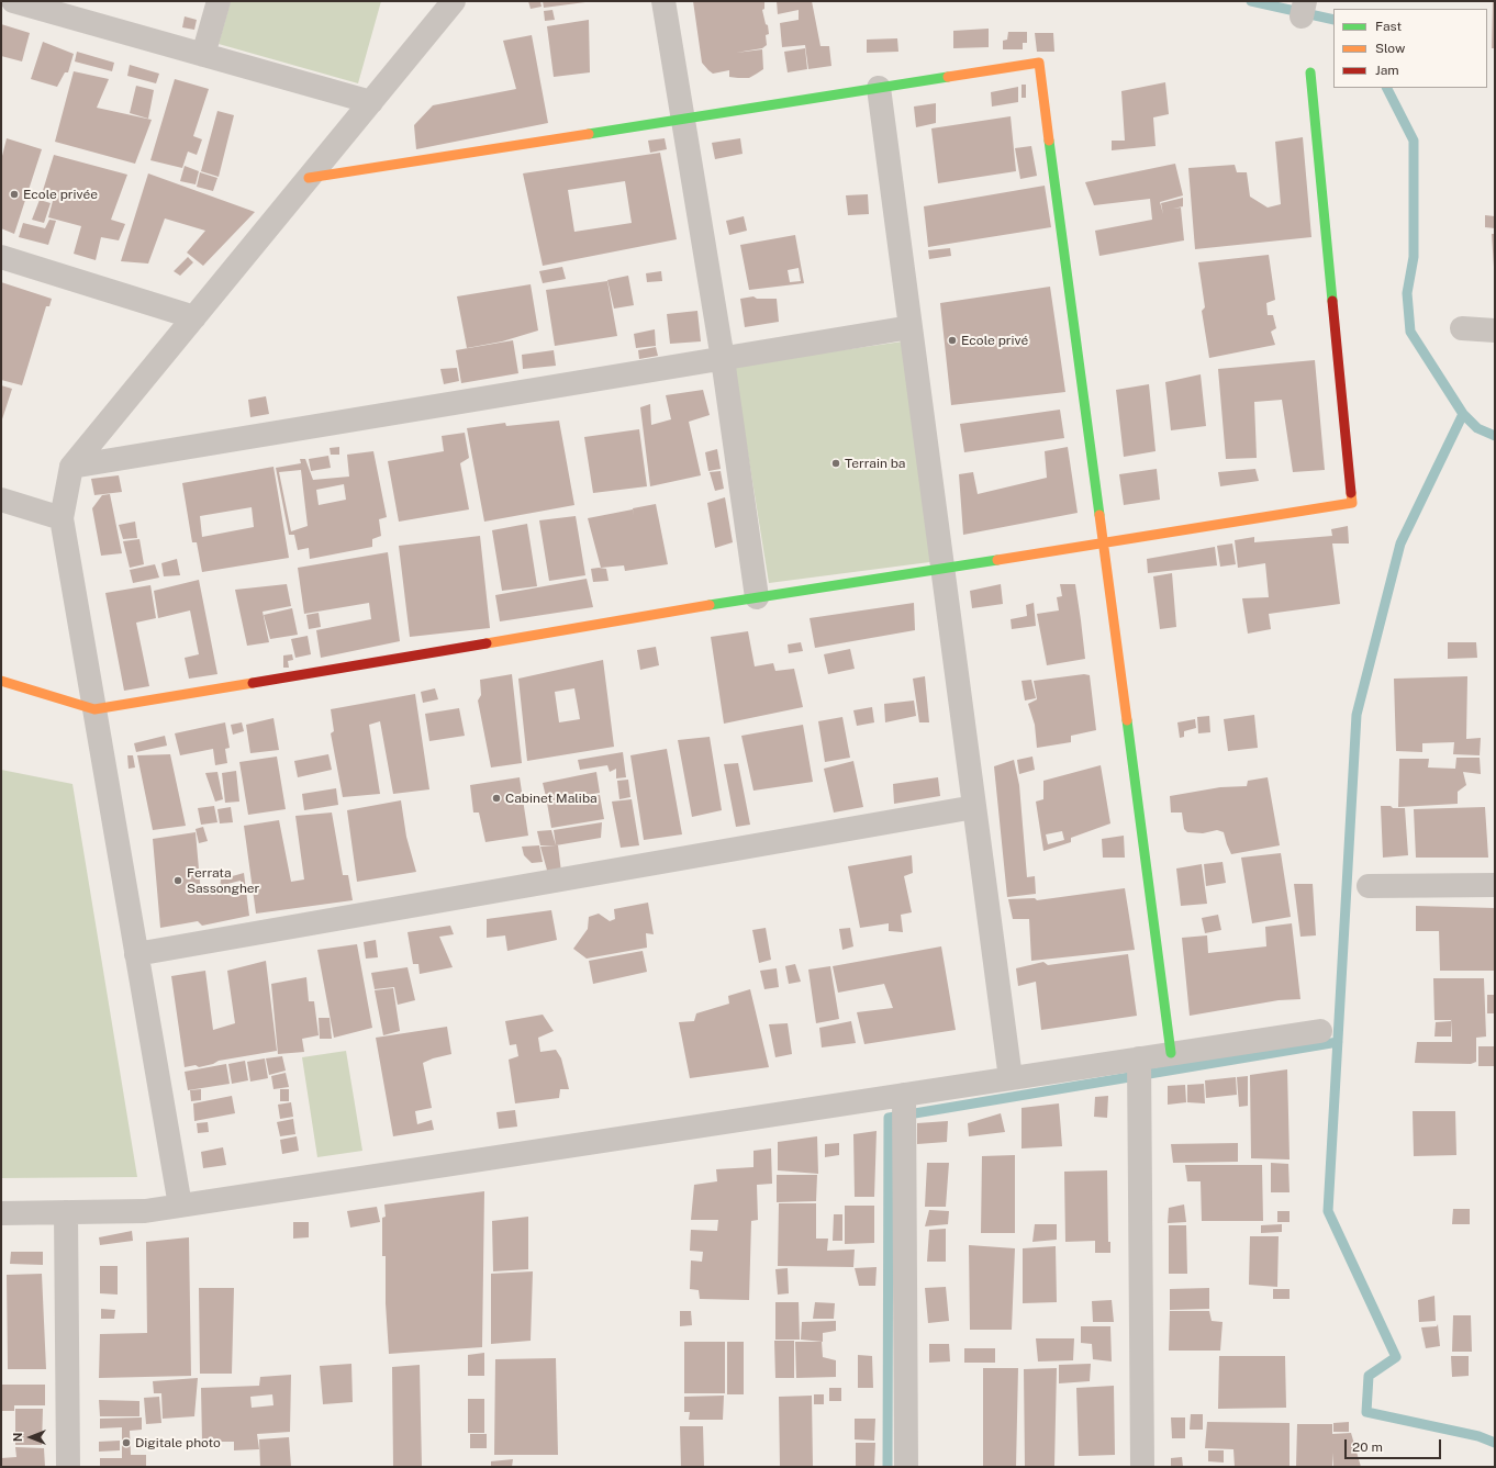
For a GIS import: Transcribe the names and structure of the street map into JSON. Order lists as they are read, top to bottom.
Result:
{
  "places": [
    "Ecole privée",
    "Ecole privé",
    "Terrain ba",
    "Cabinet Maliba",
    "Ferrata Sassongher",
    "Digitale photo"
  ],
  "legend": ["Fast", "Slow", "Jam"],
  "scale_bar": "20 m",
  "north": "left"
}
